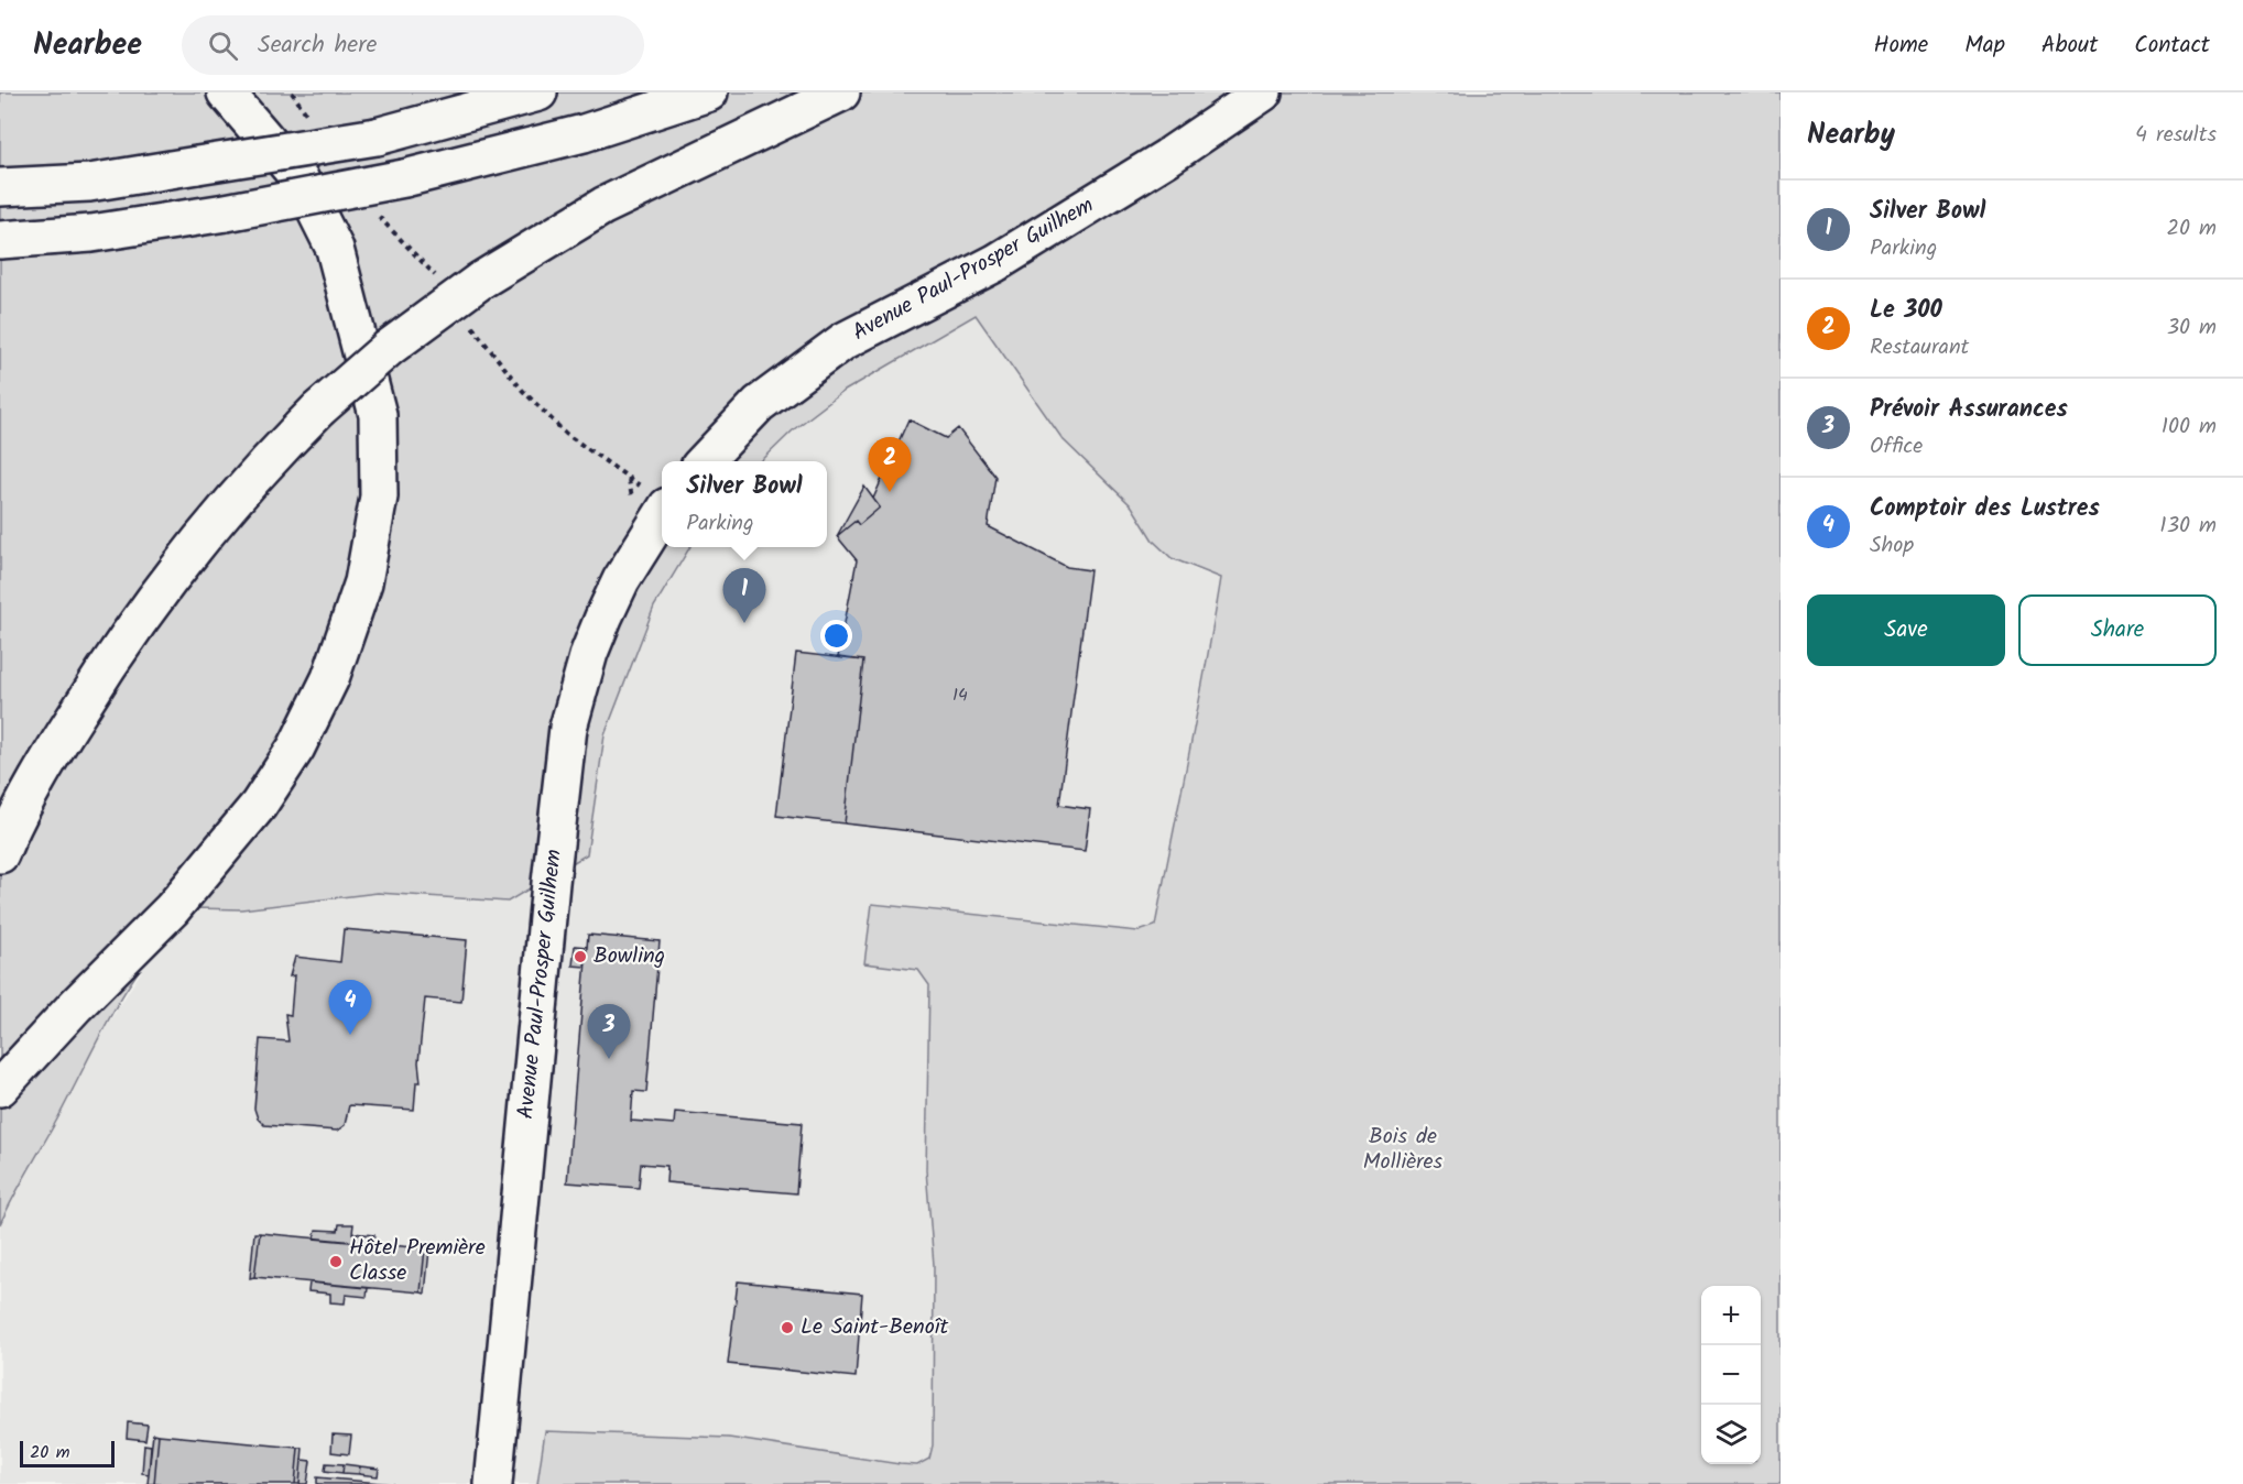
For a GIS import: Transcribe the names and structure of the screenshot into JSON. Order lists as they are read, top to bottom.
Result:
{
  "streets": {
    "main road": ["Avenue Paul-Prosper Guilhem"]
  },
  "parks": ["Bois de Mollières"],
  "places": ["Bowling", "Hôtel Première Classe", "Le Saint-Benoît"],
  "house_numbers": ["14"],
  "scale_bar": "20 m",
  "page": {
    "header": "Nearbee",
    "search": "Search here",
    "nav": [
      "Home",
      "Map",
      "About",
      "Contact"
    ],
    "heading": ["Nearby", "4 results"],
    "list": [
      {
        "mark": "1",
        "name": "Silver Bowl",
        "note": "Parking",
        "value": "20 m"
      },
      {
        "mark": "2",
        "name": "Le 300",
        "note": "Restaurant",
        "value": "30 m"
      },
      {
        "mark": "3",
        "name": "Prévoir Assurances",
        "note": "Office",
        "value": "100 m"
      },
      {
        "mark": "4",
        "name": "Comptoir des Lustres",
        "note": "Shop",
        "value": "130 m"
      }
    ],
    "pins": [
      "2",
      "1",
      "4",
      "3"
    ],
    "popup": ["Silver Bowl", "Parking"],
    "buttons": ["Save", "Share"],
    "map_buttons": ["+", "−"],
    "scale": "20 m"
  }
}
